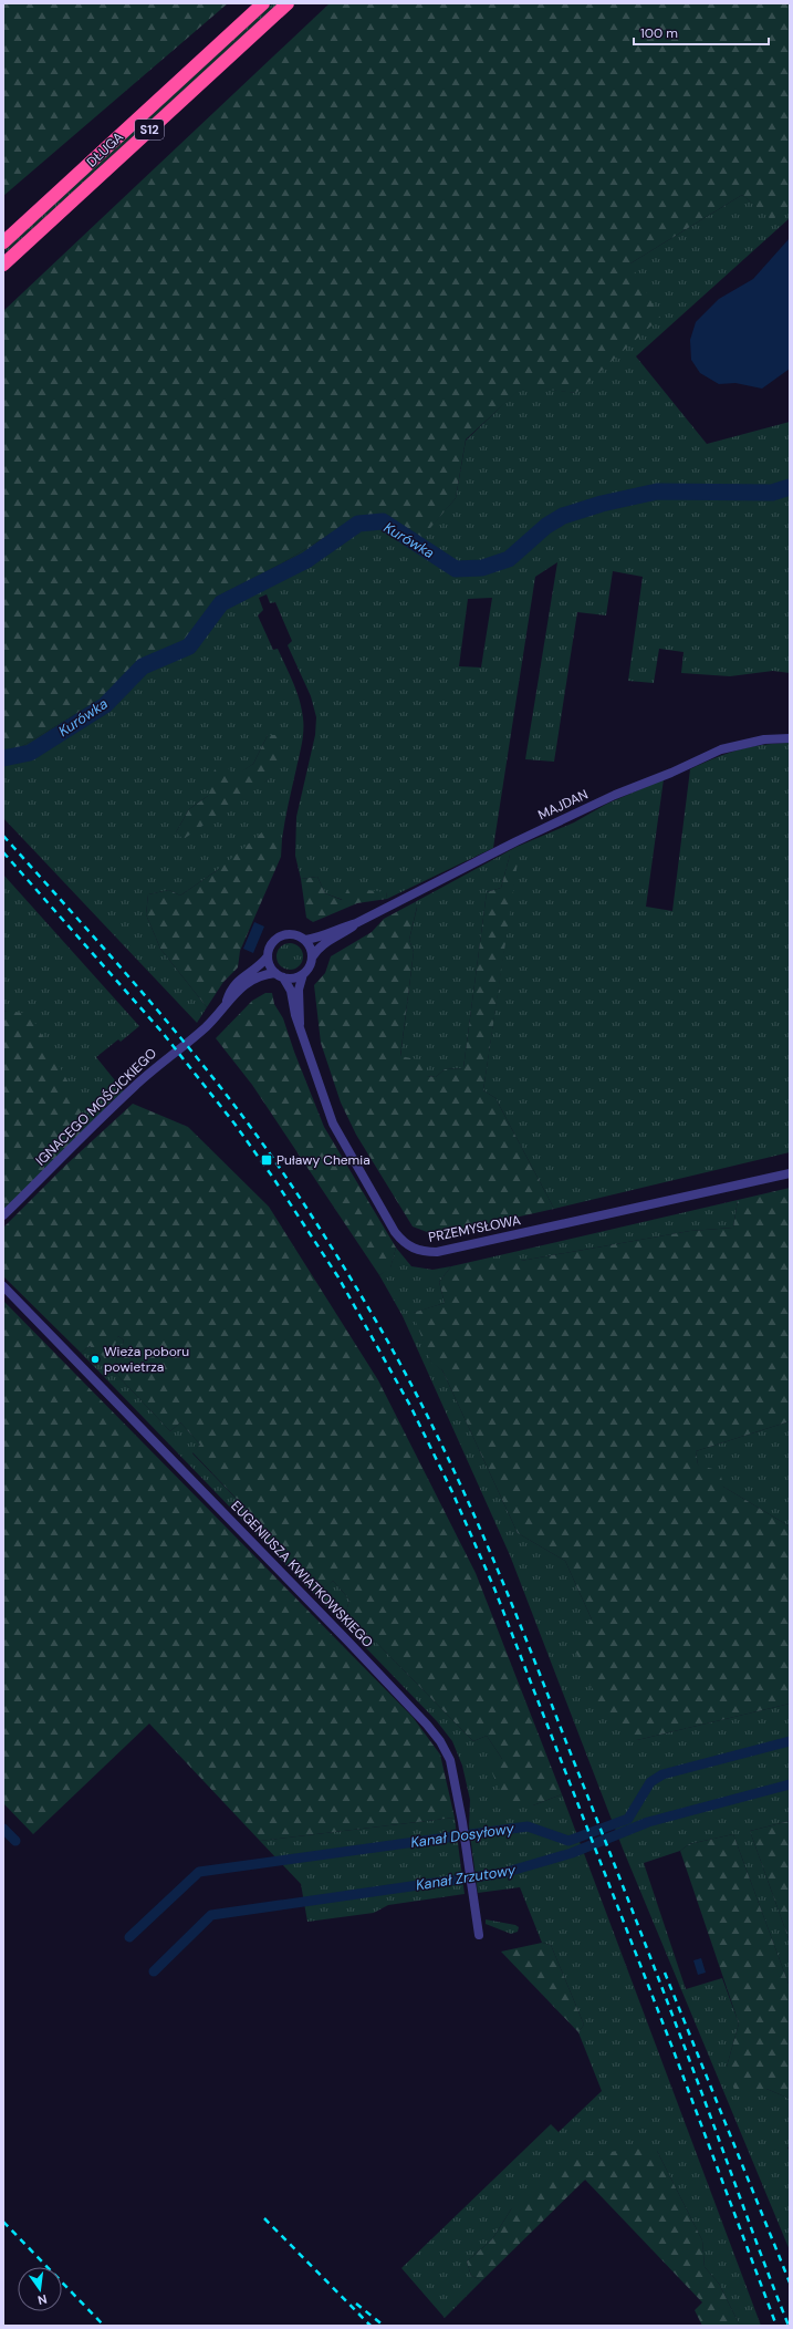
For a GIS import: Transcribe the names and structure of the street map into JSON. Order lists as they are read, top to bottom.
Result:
{
  "streets": {
    "highway": ["S12", "DŁUGA"],
    "street": [
      "MAJDAN",
      "IGNACEGO MOŚCICKIEGO",
      "PRZEMYSŁOWA",
      "EUGENIUSZA KWIATKOWSKIEGO"
    ]
  },
  "crossings": [
    ["MAJDAN", "IGNACEGO MOŚCICKIEGO"],
    ["MAJDAN", "PRZEMYSŁOWA"],
    ["IGNACEGO MOŚCICKIEGO", "PRZEMYSŁOWA"]
  ],
  "water": ["Kurówka", "Kanał Dosyłowy", "Kanał Zrzutowy"],
  "places": {
    "transit": ["Puławy Chemia"],
    "other": ["Wieża poboru powietrza"]
  },
  "scale_bar": "100 m",
  "north": "bottom"
}
